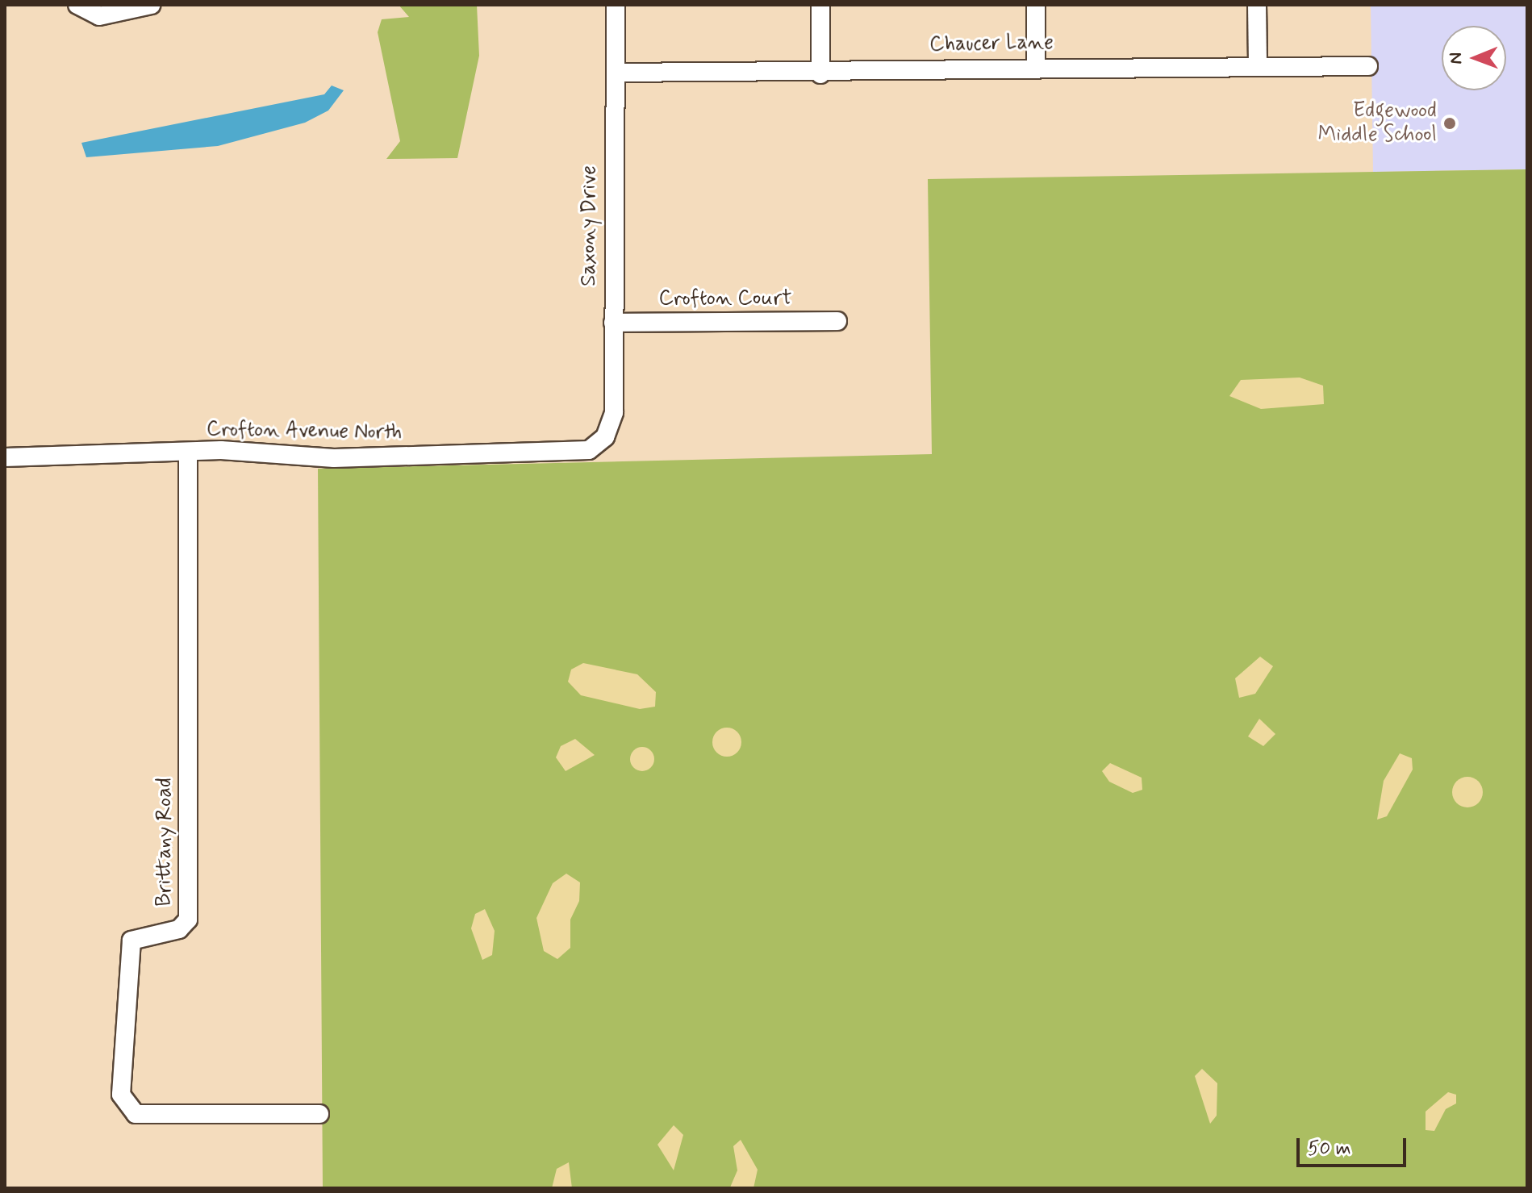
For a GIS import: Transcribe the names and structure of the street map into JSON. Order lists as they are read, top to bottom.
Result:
{
  "streets": {
    "street": [
      "Chaucer Lane",
      "Saxony Drive",
      "Crofton Court",
      "Crofton Avenue North",
      "Brittany Road"
    ]
  },
  "crossings": [
    ["Chaucer Lane", "Saxony Drive"],
    ["Saxony Drive", "Crofton Court"],
    ["Saxony Drive", "Crofton Avenue North"],
    ["Crofton Avenue North", "Brittany Road"]
  ],
  "places": ["Edgewood Middle School"],
  "scale_bar": "50 m",
  "north": "left"
}
